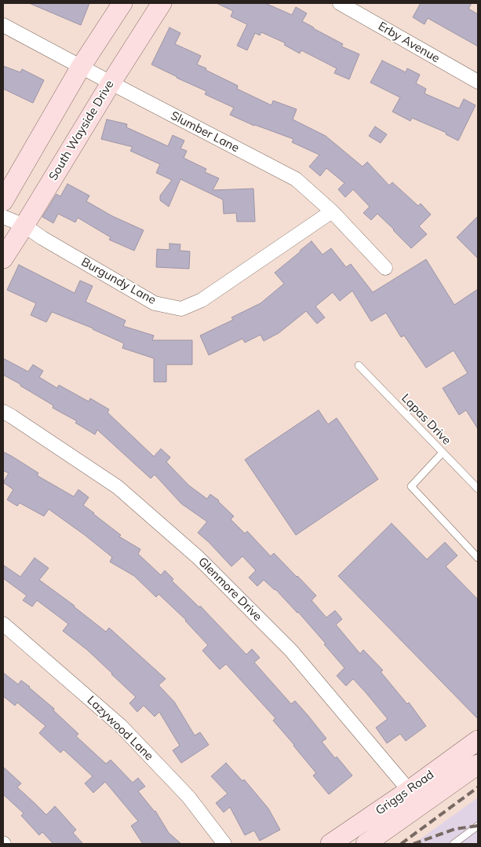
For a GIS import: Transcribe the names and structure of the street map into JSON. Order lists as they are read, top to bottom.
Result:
{
  "streets": {
    "main road": ["South Wayside Drive", "Griggs Road"],
    "street": [
      "Erby Avenue",
      "Slumber Lane",
      "Burgundy Lane",
      "Glenmore Drive",
      "Lazywood Lane"
    ],
    "lane": ["Lapas Drive"]
  },
  "crossings": [
    ["South Wayside Drive", "Slumber Lane"],
    ["South Wayside Drive", "Burgundy Lane"],
    ["Slumber Lane", "Burgundy Lane"],
    ["Glenmore Drive", "Griggs Road"]
  ]
}
